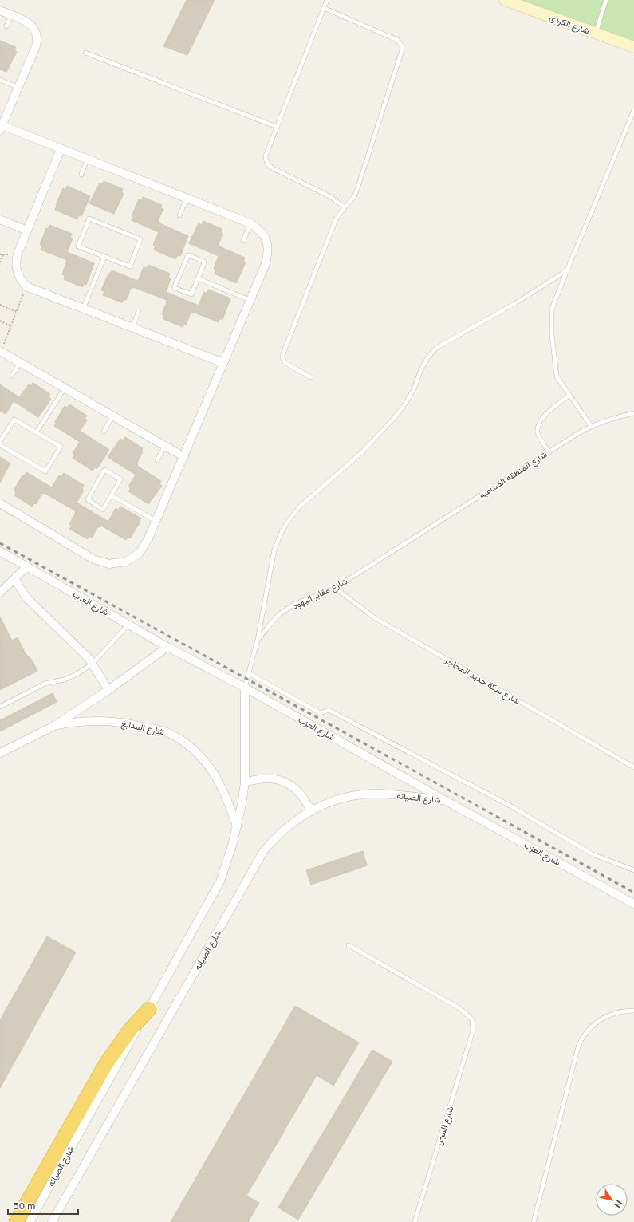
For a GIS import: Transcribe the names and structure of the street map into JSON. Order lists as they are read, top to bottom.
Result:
{
  "streets": {
    "street": [
      "شارع الكردى",
      "شارع العزب",
      "شارع المدابغ",
      "شارع الصيانه"
    ],
    "lane": [
      "شارع المنطقه الصناعيه",
      "شارع مقابر اليهود",
      "شارع سكة حديد المحاجر",
      "شارع المجزر"
    ]
  },
  "crossings": [
    ["شارع المنطقه الصناعيه", "شارع مقابر اليهود"],
    ["شارع مقابر اليهود", "شارع العزب"],
    ["شارع مقابر اليهود", "شارع سكة حديد المحاجر"],
    ["شارع مقابر اليهود", "شارع الصيانه"],
    ["شارع العزب", "شارع المدابغ"],
    ["شارع العزب", "شارع الصيانه"],
    ["شارع المدابغ", "شارع الصيانه"]
  ],
  "scale_bar": "50 m",
  "north": "bottom right"
}
